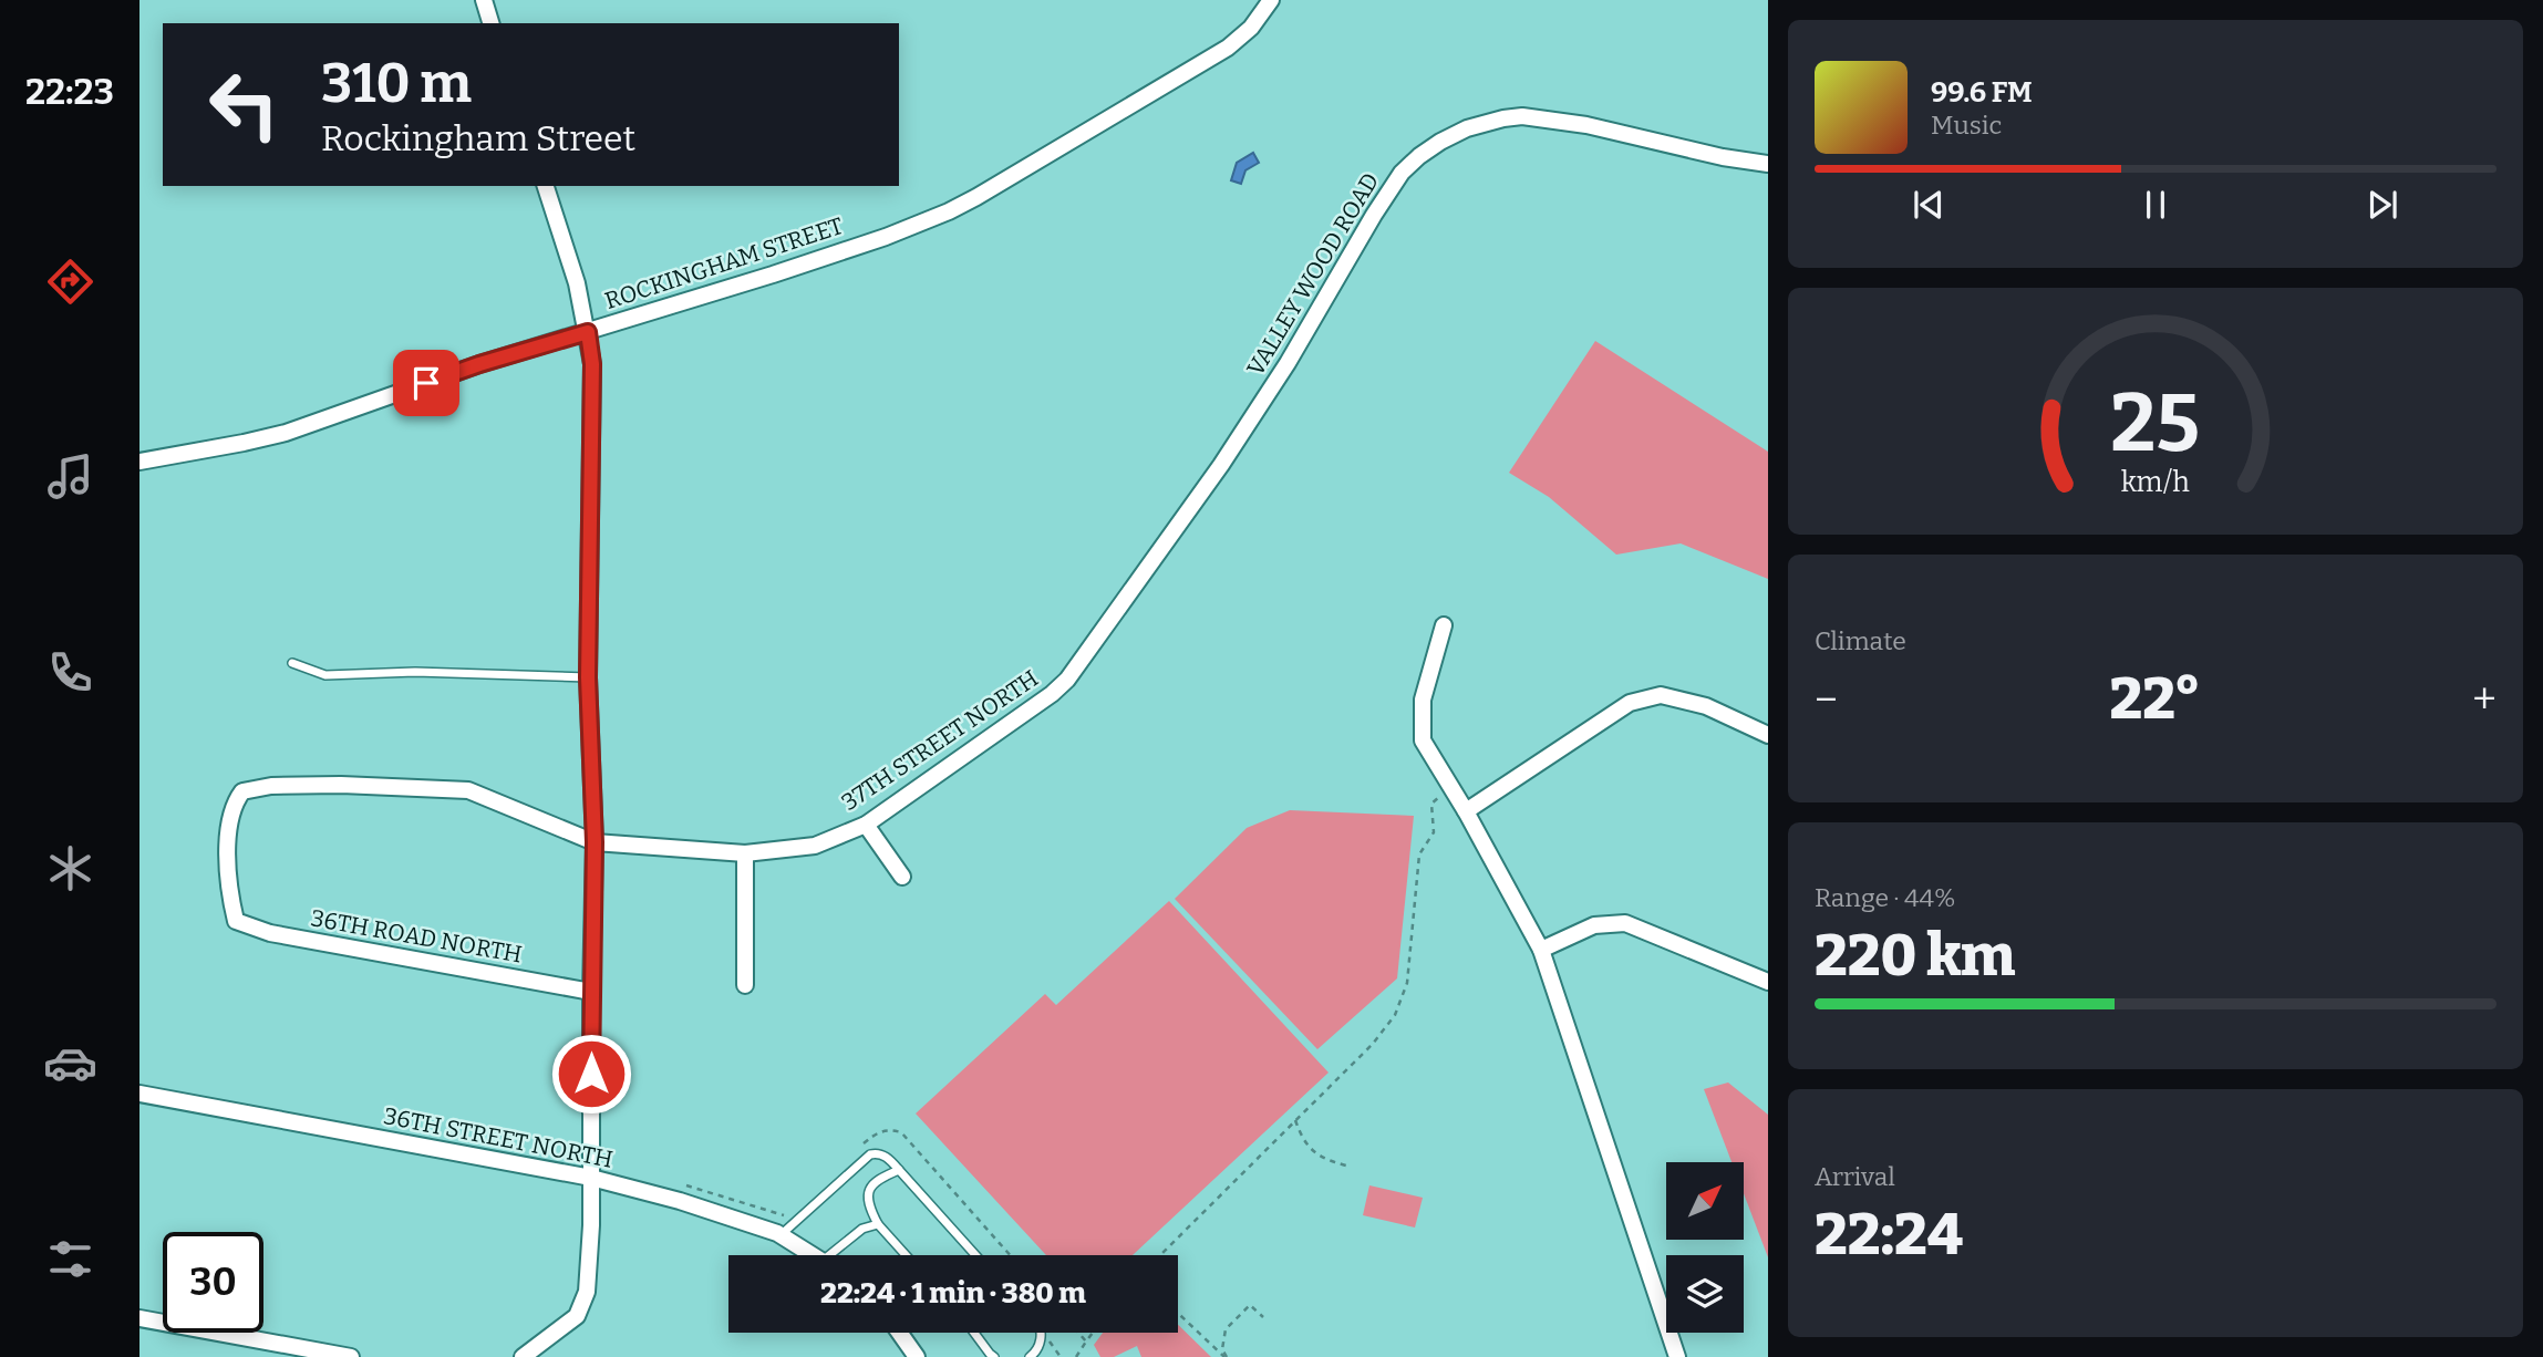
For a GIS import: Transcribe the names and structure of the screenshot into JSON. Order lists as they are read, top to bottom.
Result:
{
  "streets": {
    "street": [
      "ROCKINGHAM STREET",
      "VALLEY WOOD ROAD",
      "37TH STREET NORTH",
      "36TH ROAD NORTH",
      "36TH STREET NORTH"
    ]
  },
  "crossings": [
    ["VALLEY WOOD ROAD", "37TH STREET NORTH"],
    ["37TH STREET NORTH", "36TH ROAD NORTH"]
  ],
  "north": "top right",
  "page": {
    "tabs": "22:23",
    "turn": ["310 m", "Rockingham Street"],
    "song": ["99.6 FM", "Music"],
    "tile": [
      "Climate",
      ["Range · 44%", "220 km"],
      ["Arrival", "22:24"]
    ],
    "heat": ["−", "22°", "+"],
    "limit": "30",
    "trip": "22:24 · 1 min · 380 m",
    "gauge": ["25", "km/h"]
  }
}
